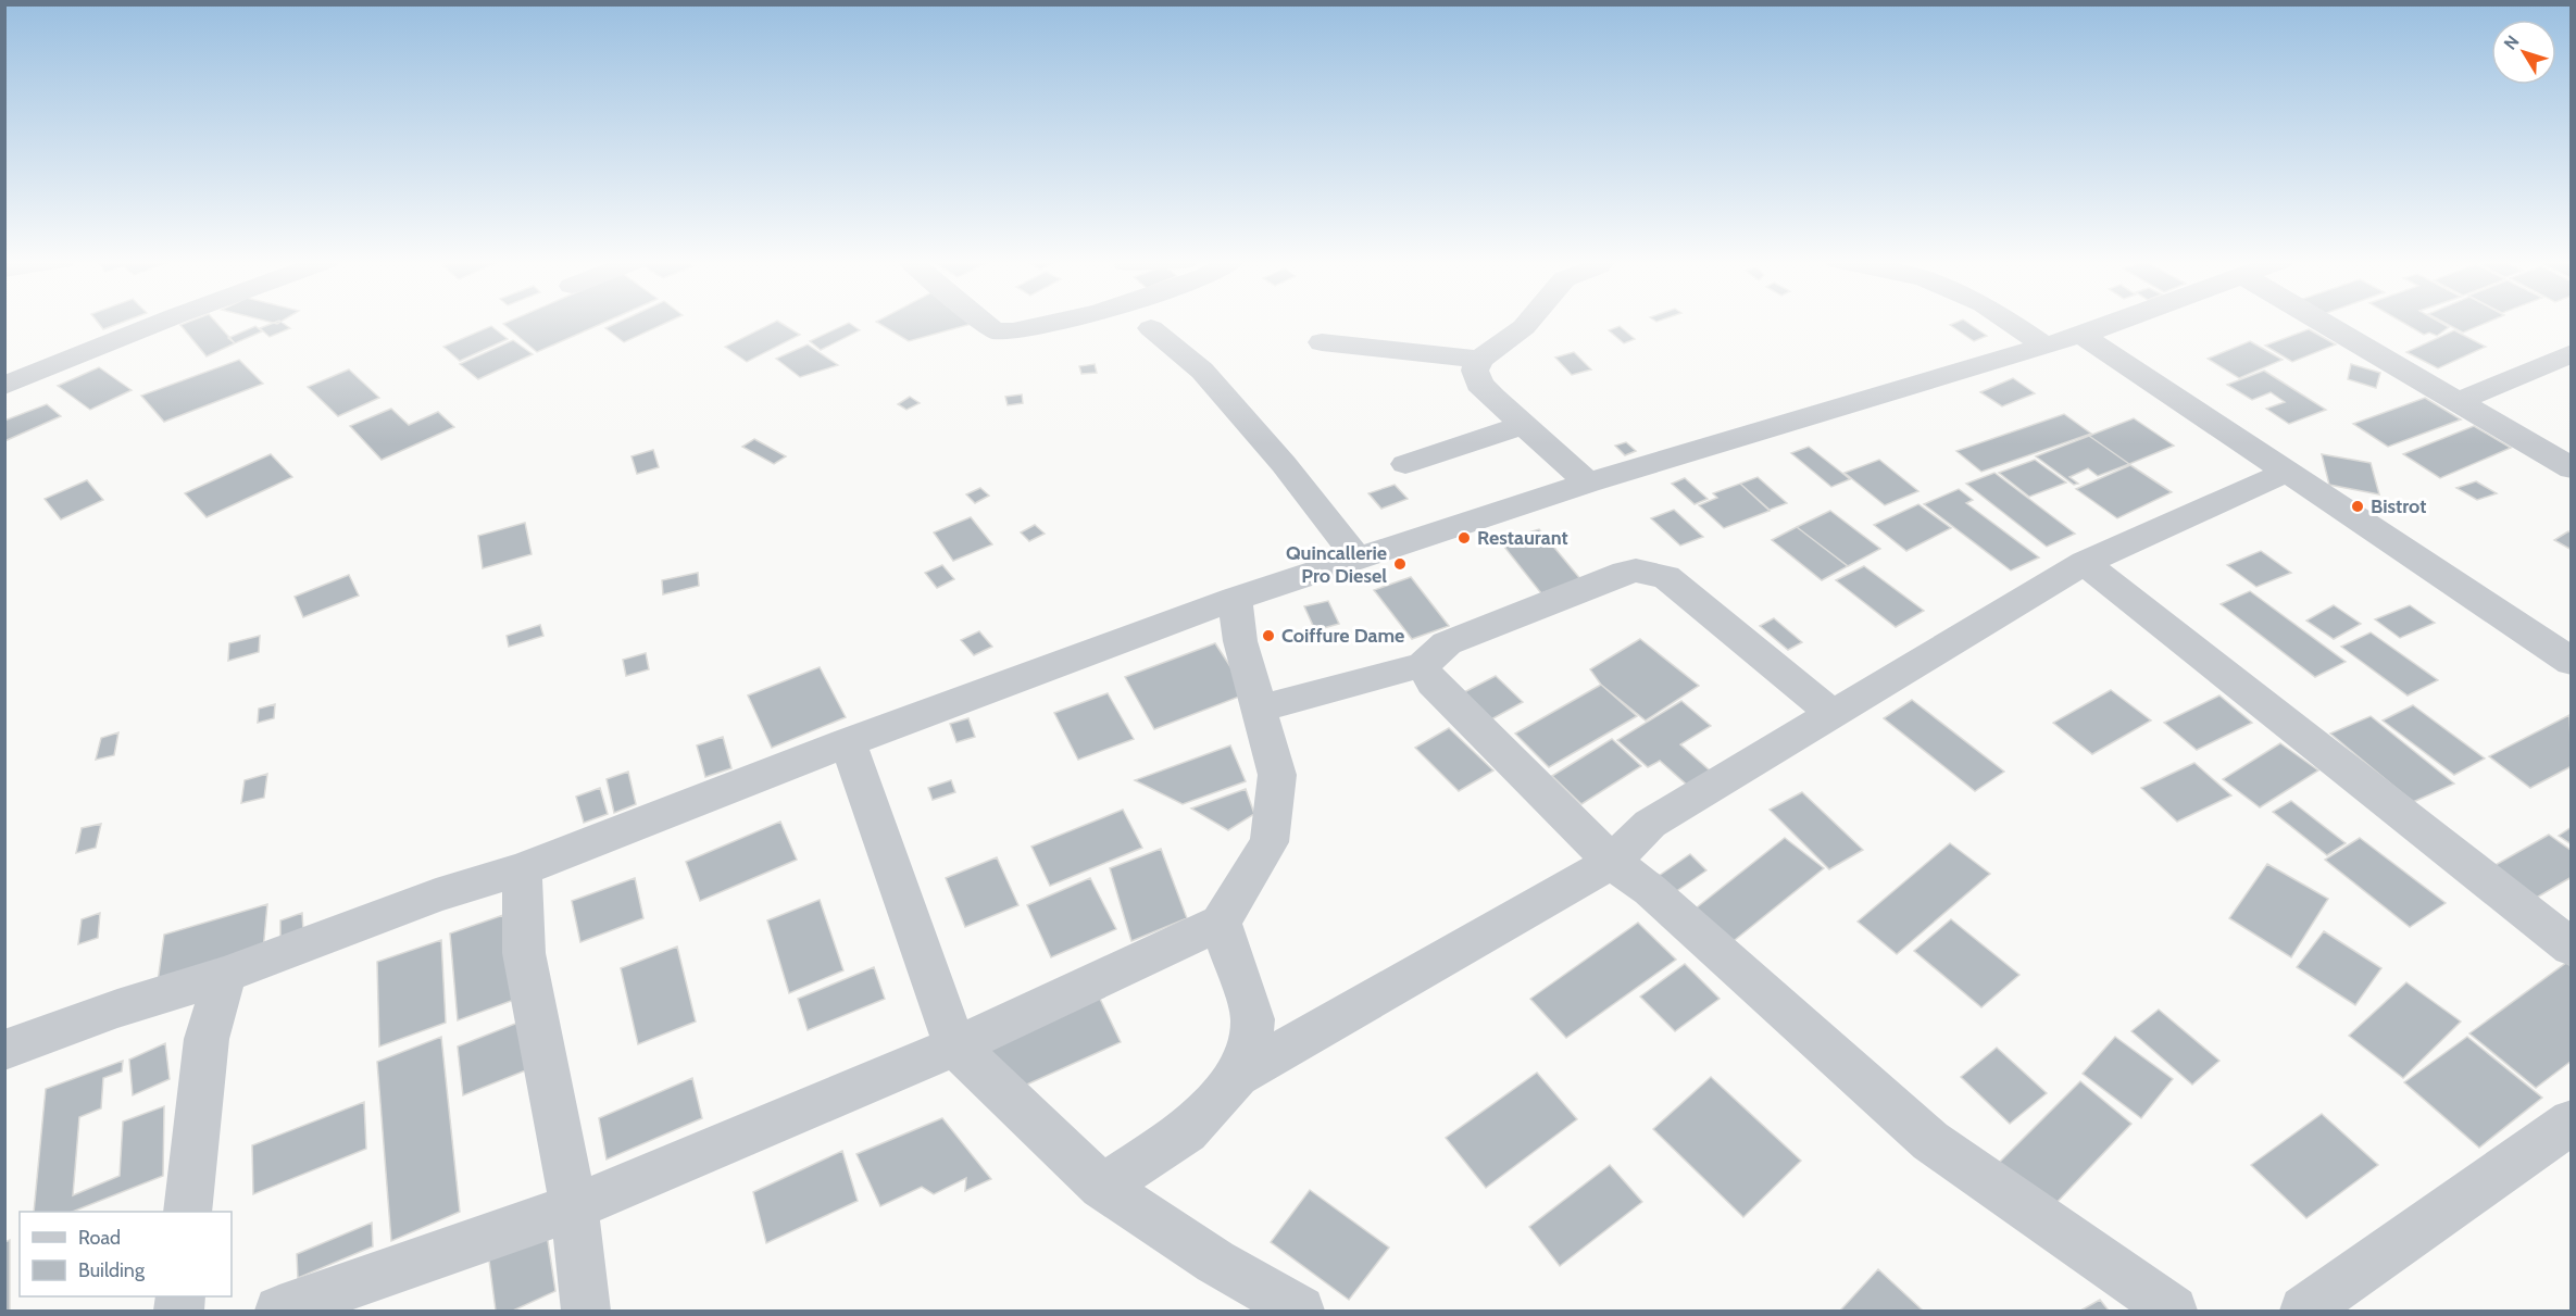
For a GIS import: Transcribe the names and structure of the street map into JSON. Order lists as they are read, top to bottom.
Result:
{
  "places": [
    "Bistrot",
    "Restaurant",
    "Quincallerie Pro Diesel",
    "Coiffure Dame"
  ],
  "legend": ["Road", "Building"],
  "north": "top left"
}
